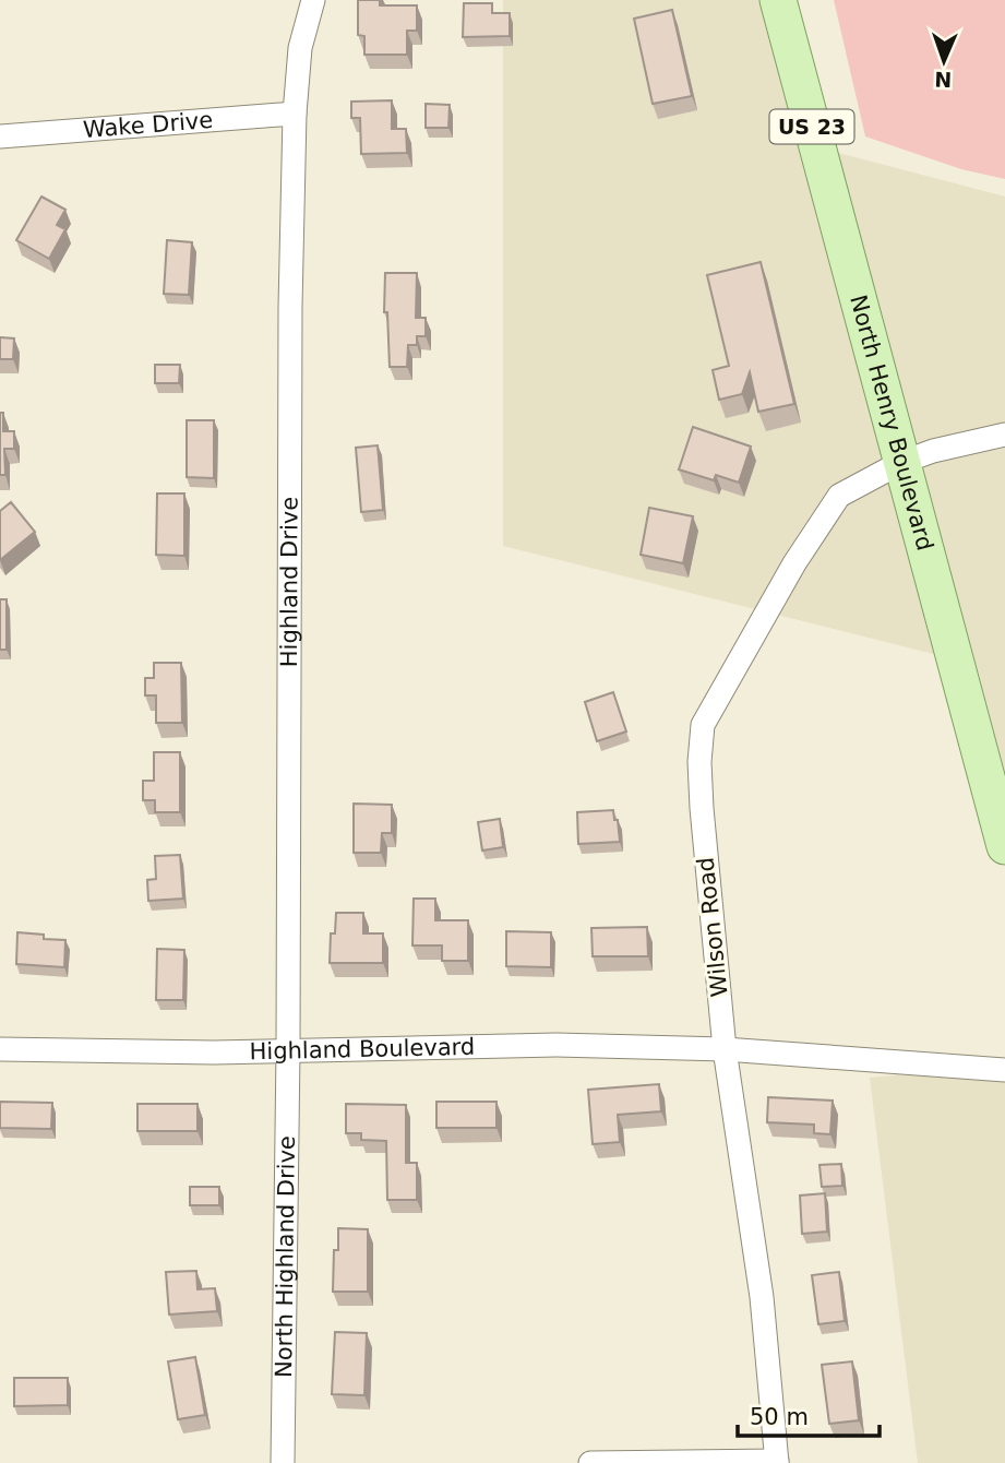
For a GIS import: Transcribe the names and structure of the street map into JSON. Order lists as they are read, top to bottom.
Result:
{
  "streets": {
    "main road": ["US 23", "North Henry Boulevard"],
    "street": [
      "Wake Drive",
      "Highland Drive",
      "Wilson Road",
      "Highland Boulevard",
      "North Highland Drive"
    ]
  },
  "crossings": [
    ["Wake Drive", "Highland Drive"],
    ["North Henry Boulevard", "Wilson Road"],
    ["Highland Drive", "Highland Boulevard"],
    ["Highland Drive", "North Highland Drive"],
    ["Wilson Road", "Highland Boulevard"],
    ["Highland Boulevard", "North Highland Drive"]
  ],
  "scale_bar": "50 m",
  "north": "bottom"
}
